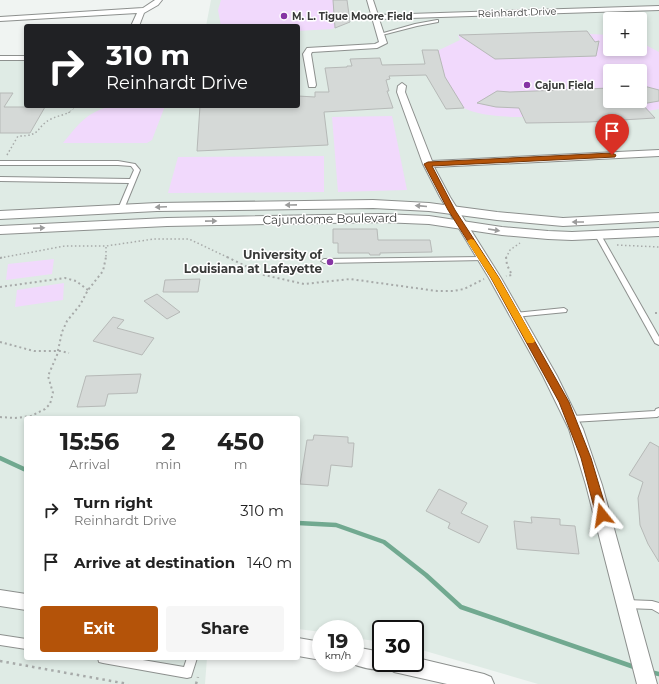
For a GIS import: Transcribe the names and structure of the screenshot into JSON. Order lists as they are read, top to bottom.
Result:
{
  "streets": {
    "street": ["Reinhardt Drive", "Cajundome Boulevard"]
  },
  "places": ["M. L. Tigue Moore Field", "Cajun Field", "University of Louisiana at Lafayette"],
  "page": {
    "map_buttons": ["+", "−"],
    "turn": ["310 m", "Reinhardt Drive"],
    "eta": [
      "15:56",
      "Arrival",
      "2",
      "min",
      "450",
      "m"
    ],
    "list": [
      {
        "name": "Turn right",
        "note": "Reinhardt Drive",
        "value": "310 m"
      },
      {
        "name": "Arrive at destination",
        "value": "140 m"
      }
    ],
    "buttons": ["Exit", "Share"],
    "speed": "19 km/h",
    "limit": "30"
  }
}
